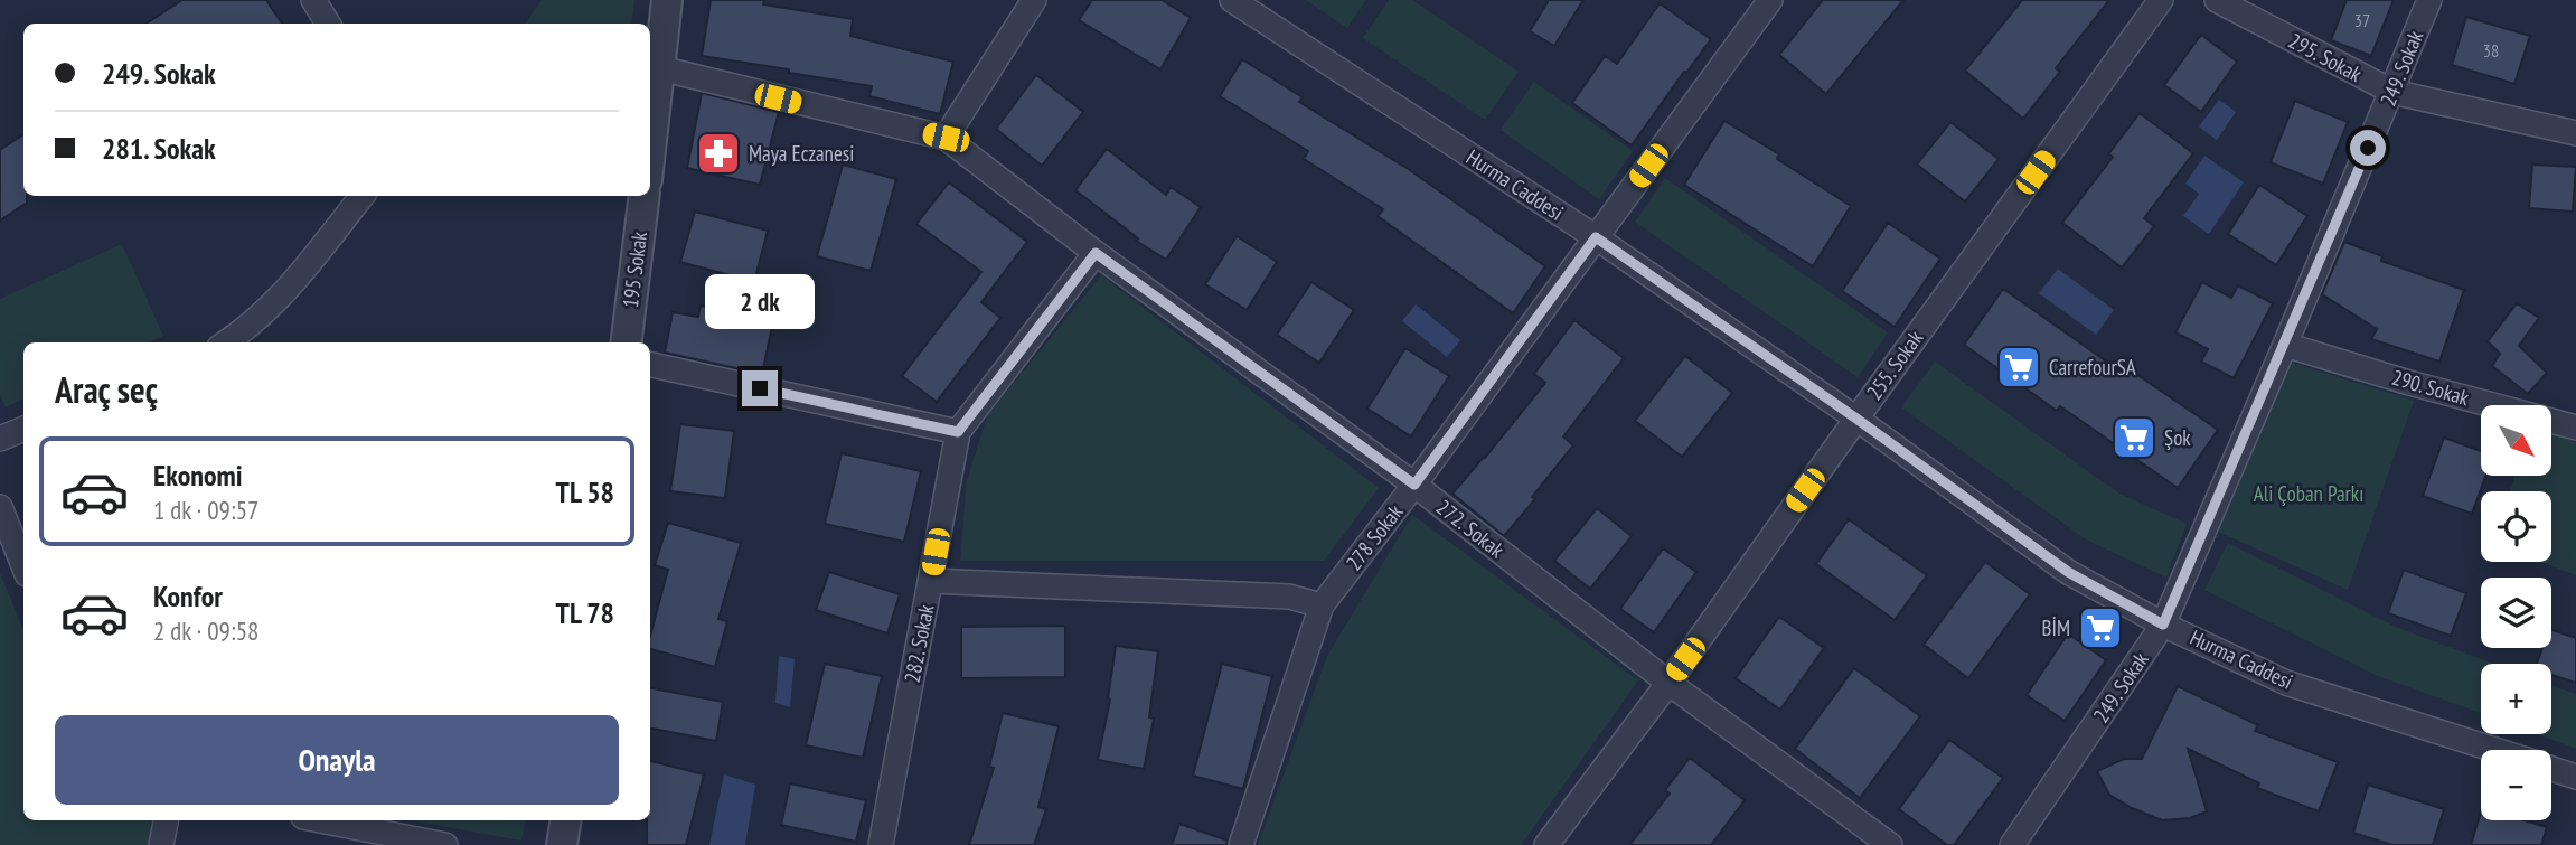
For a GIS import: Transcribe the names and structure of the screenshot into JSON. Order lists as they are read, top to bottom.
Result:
{
  "streets": {
    "street": [
      "295. Sokak",
      "249. Sokak",
      "Hurma Caddesi",
      "195 Sokak",
      "255. Sokak",
      "290. Sokak",
      "272. Sokak",
      "278 Sokak",
      "282. Sokak"
    ]
  },
  "crossings": [
    ["295. Sokak", "249. Sokak"],
    ["249. Sokak", "Hurma Caddesi"],
    ["249. Sokak", "290. Sokak"],
    ["Hurma Caddesi", "255. Sokak"],
    ["Hurma Caddesi", "278 Sokak"],
    ["255. Sokak", "272. Sokak"],
    ["272. Sokak", "278 Sokak"],
    ["272. Sokak", "282. Sokak"]
  ],
  "parks": ["Ali Çoban Parkı"],
  "places": {
    "pharmacy": ["Maya Eczanesi"],
    "supermarket": ["CarrefourSA", "Şok", "BİM"]
  },
  "house_numbers": ["37", "38"],
  "north": "bottom right",
  "page": {
    "banner": ["249. Sokak", "281. Sokak"],
    "bubble": "2 dk",
    "heading": "Araç seç",
    "map_buttons": ["+", "−"],
    "list": [
      {
        "name": "Ekonomi",
        "note": "1 dk · 09:57",
        "value": "TL 58"
      },
      {
        "name": "Konfor",
        "note": "2 dk · 09:58",
        "value": "TL 78"
      }
    ],
    "buttons": "Onayla"
  }
}
